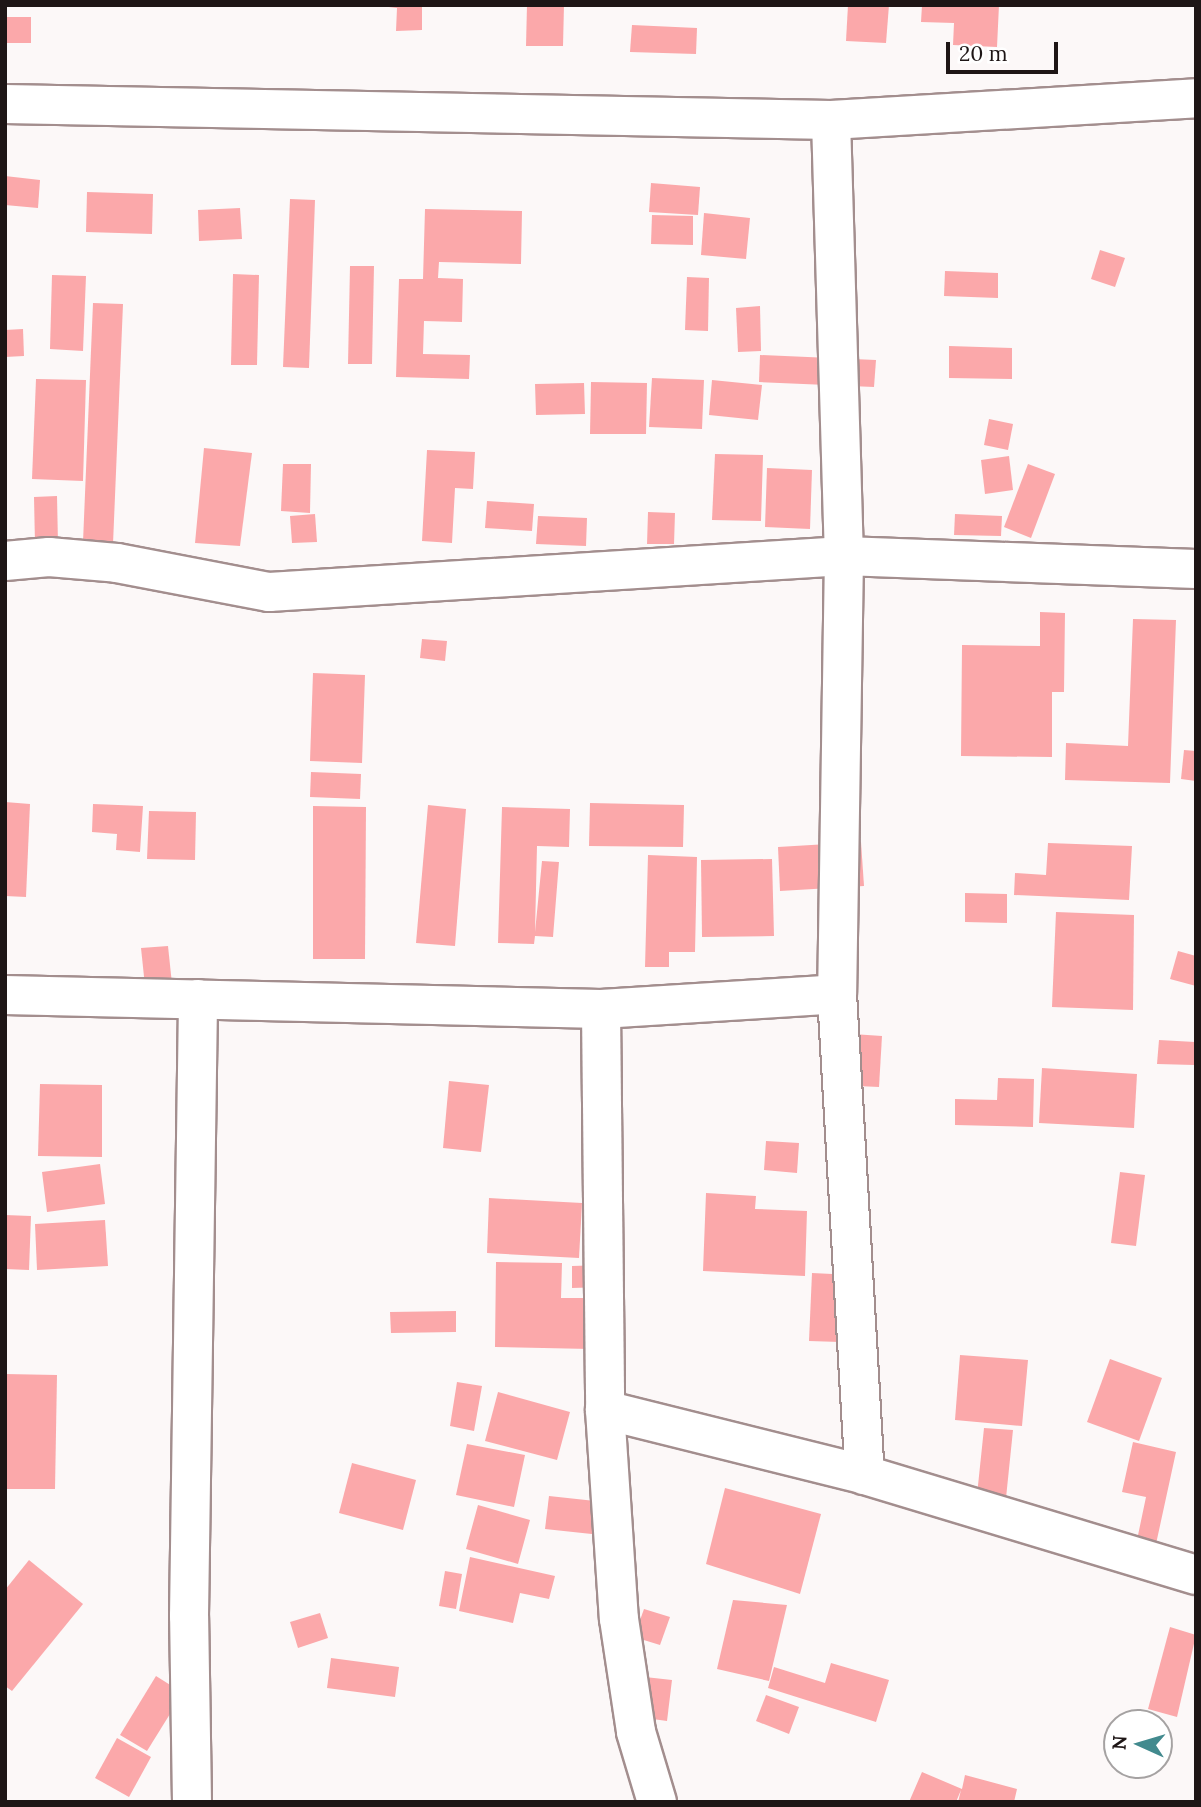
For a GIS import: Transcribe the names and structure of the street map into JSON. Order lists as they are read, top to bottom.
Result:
{
  "scale_bar": "20 m",
  "north": "left"
}
